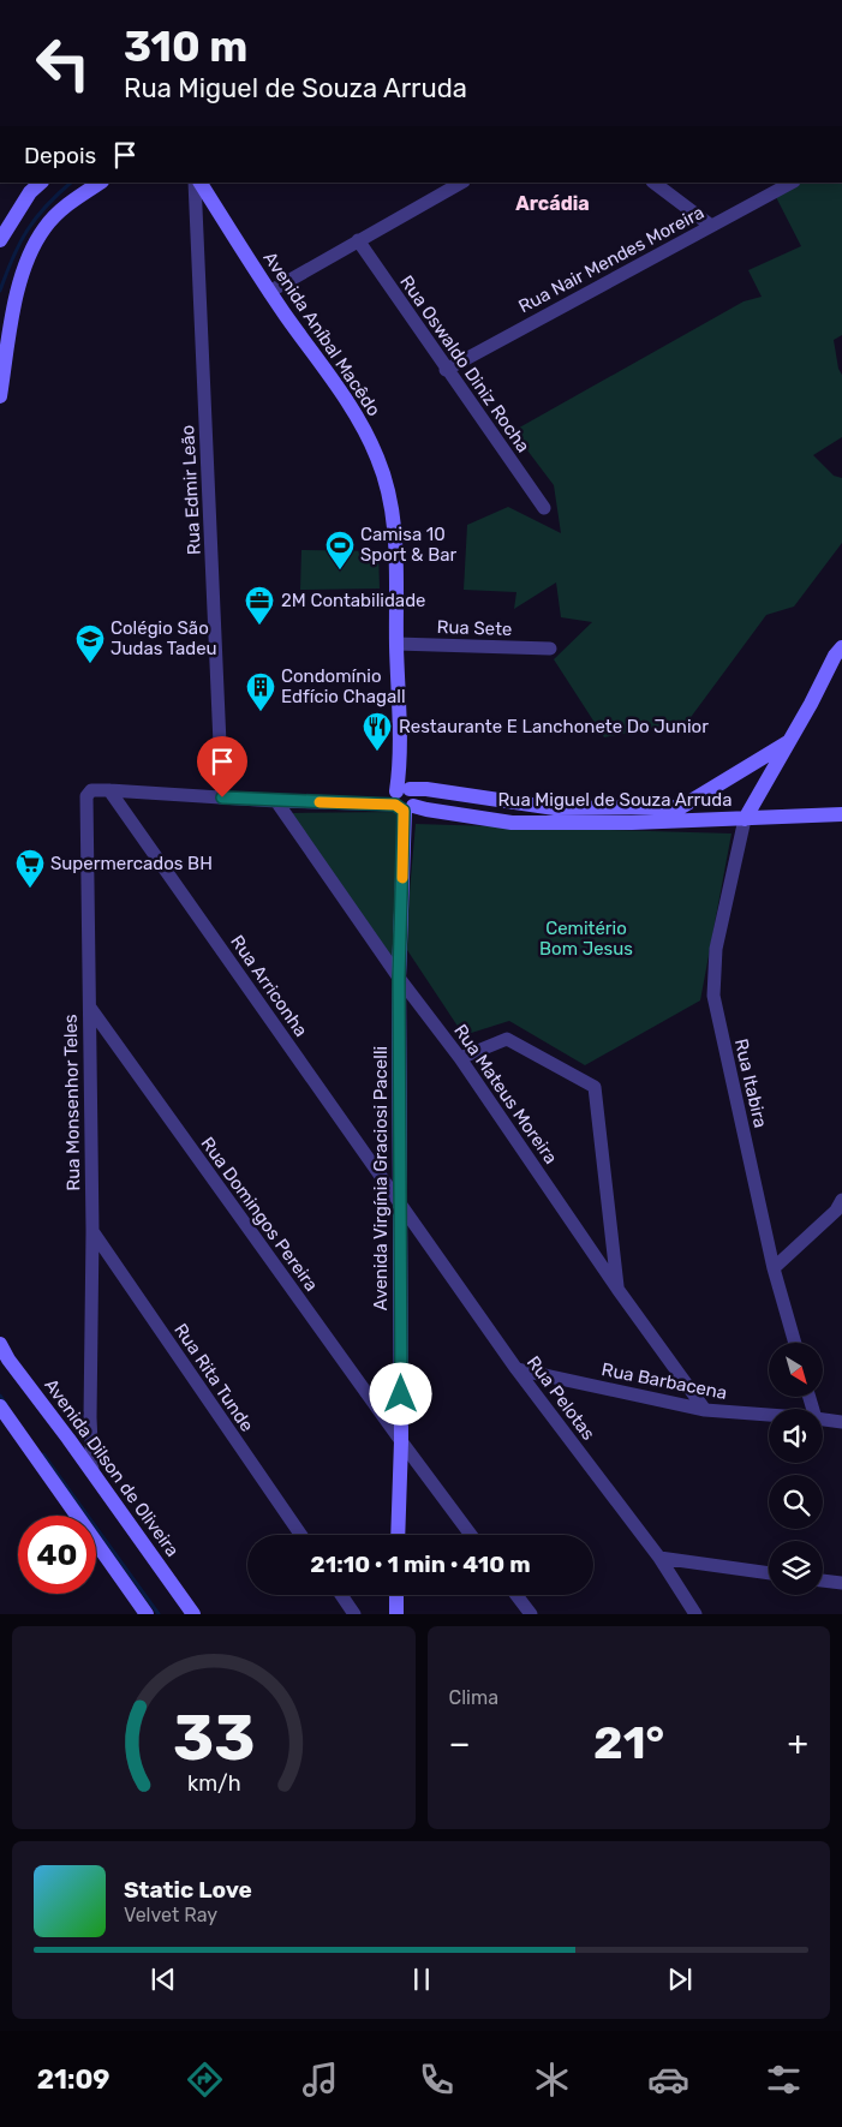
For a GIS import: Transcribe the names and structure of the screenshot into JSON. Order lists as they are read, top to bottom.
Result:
{
  "streets": {
    "street": [
      "Rua Nair Mendes Moreira",
      "Avenida Aníbal Macêdo",
      "Rua Oswaldo Diniz Rocha",
      "Rua Edmir Leão",
      "Rua Sete",
      "Rua Miguel de Souza Arruda",
      "Rua Arriconha",
      "Rua Itabira",
      "Rua Mateus Moreira",
      "Rua Monsenhor Teles",
      "Avenida Virgínia Graciosi Pacelli",
      "Rua Domingos Pereira",
      "Rua Rita Tunde",
      "Rua Barbacena",
      "Rua Pelotas",
      "Avenida Dilson de Oliveira"
    ]
  },
  "crossings": [
    ["Rua Nair Mendes Moreira", "Rua Oswaldo Diniz Rocha"],
    ["Avenida Aníbal Macêdo", "Rua Sete"],
    ["Avenida Aníbal Macêdo", "Rua Miguel de Souza Arruda"],
    ["Avenida Aníbal Macêdo", "Avenida Virgínia Graciosi Pacelli"],
    ["Rua Edmir Leão", "Rua Miguel de Souza Arruda"],
    ["Rua Miguel de Souza Arruda", "Rua Arriconha"],
    ["Rua Miguel de Souza Arruda", "Rua Itabira"],
    ["Rua Miguel de Souza Arruda", "Rua Mateus Moreira"],
    ["Rua Miguel de Souza Arruda", "Rua Monsenhor Teles"],
    ["Rua Miguel de Souza Arruda", "Avenida Virgínia Graciosi Pacelli"],
    ["Rua Arriconha", "Avenida Virgínia Graciosi Pacelli"],
    ["Rua Arriconha", "Rua Pelotas"],
    ["Rua Mateus Moreira", "Avenida Virgínia Graciosi Pacelli"],
    ["Rua Mateus Moreira", "Rua Barbacena"],
    ["Rua Monsenhor Teles", "Rua Domingos Pereira"],
    ["Rua Monsenhor Teles", "Rua Rita Tunde"],
    ["Rua Monsenhor Teles", "Avenida Dilson de Oliveira"],
    ["Avenida Virgínia Graciosi Pacelli", "Rua Domingos Pereira"],
    ["Avenida Virgínia Graciosi Pacelli", "Rua Pelotas"],
    ["Rua Barbacena", "Rua Pelotas"]
  ],
  "districts": ["Arcádia"],
  "parks": ["Cemitério Bom Jesus"],
  "places": {
    "sports": ["Camisa 10 Sport & Bar"],
    "office": ["2M Contabilidade"],
    "school or university": ["Colégio São Judas Tadeu"],
    "building": ["Condomínio Edfício Chagall"],
    "restaurant": ["Restaurante E Lanchonete Do Junior"],
    "supermarket": ["Supermercados BH"]
  },
  "north": "bottom right",
  "page": {
    "turn": ["310 m", "Rua Miguel de Souza Arruda"],
    "then": "Depois",
    "limit": "40",
    "trip": "21:10 · 1 min · 410 m",
    "tile": "Clima",
    "heat": ["−", "21°", "+"],
    "song": ["Static Love", "Velvet Ray"],
    "tabs": "21:09",
    "gauge": ["33", "km/h"]
  }
}
